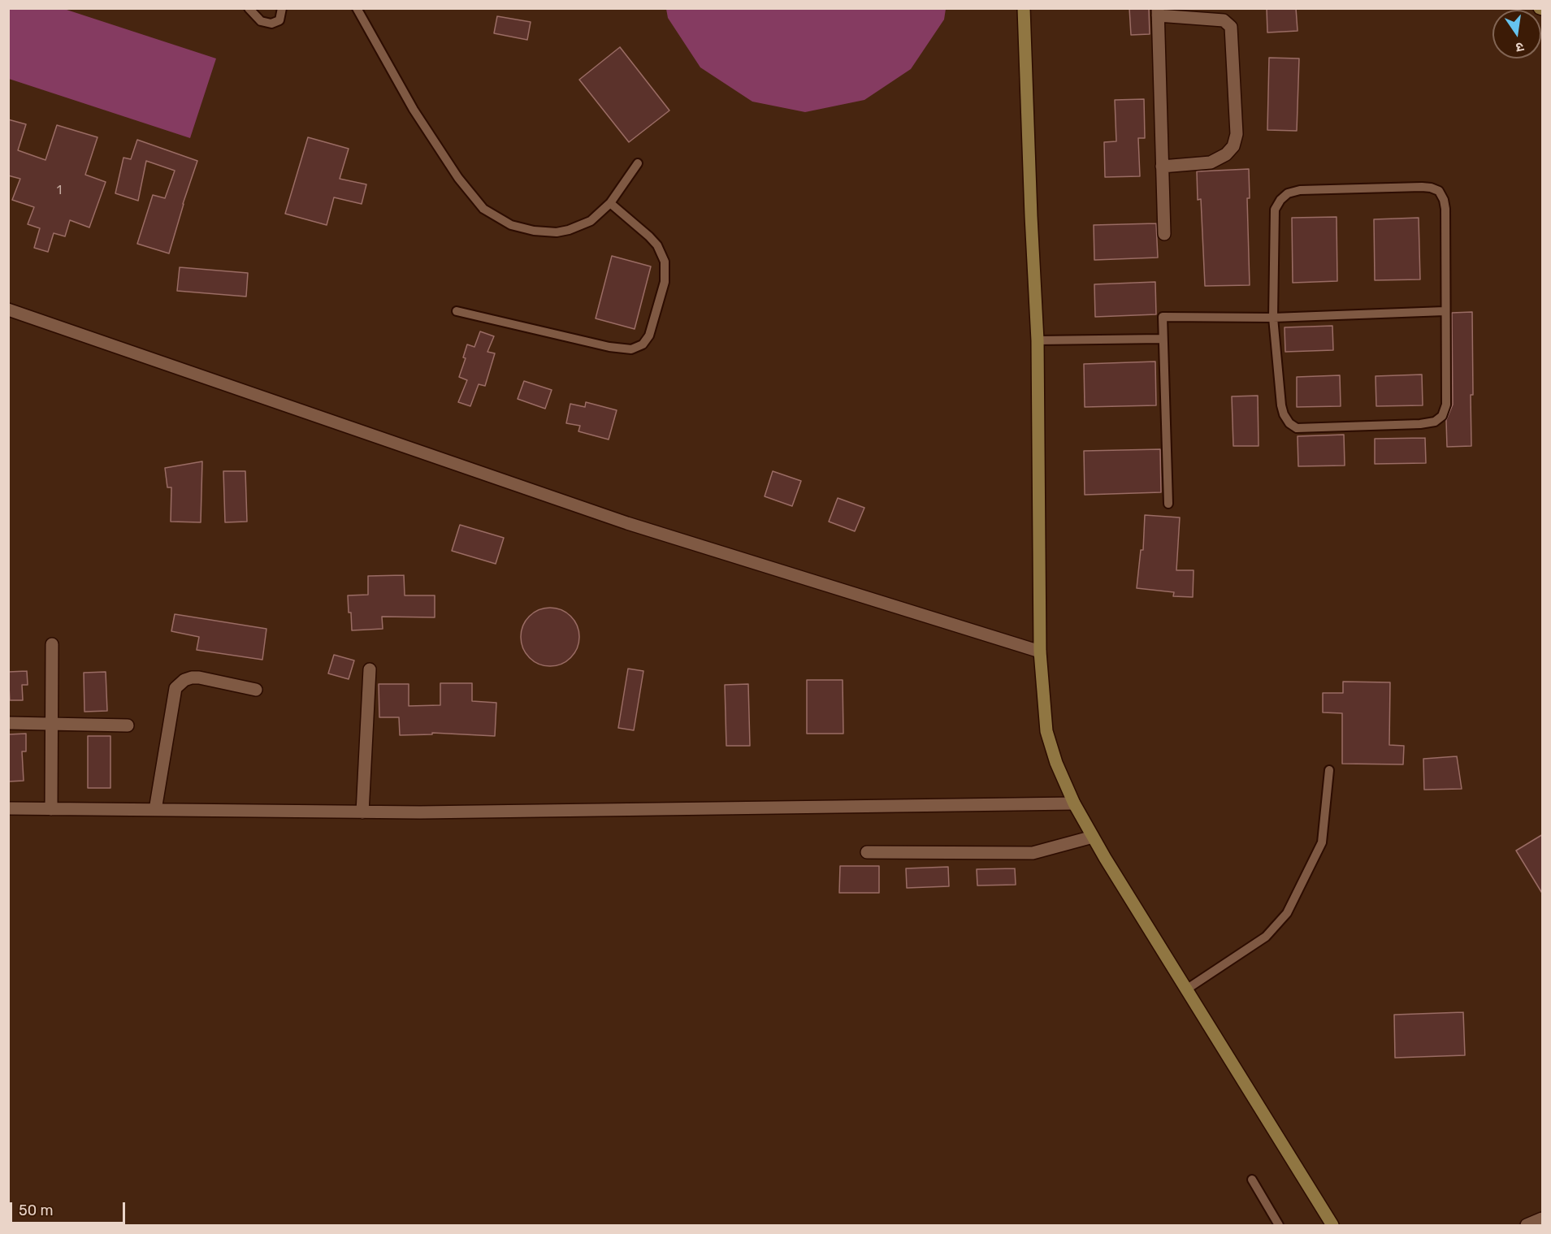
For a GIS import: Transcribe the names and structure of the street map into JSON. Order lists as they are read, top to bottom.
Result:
{
  "house_numbers": ["1"],
  "scale_bar": "50 m",
  "north": "bottom"
}
